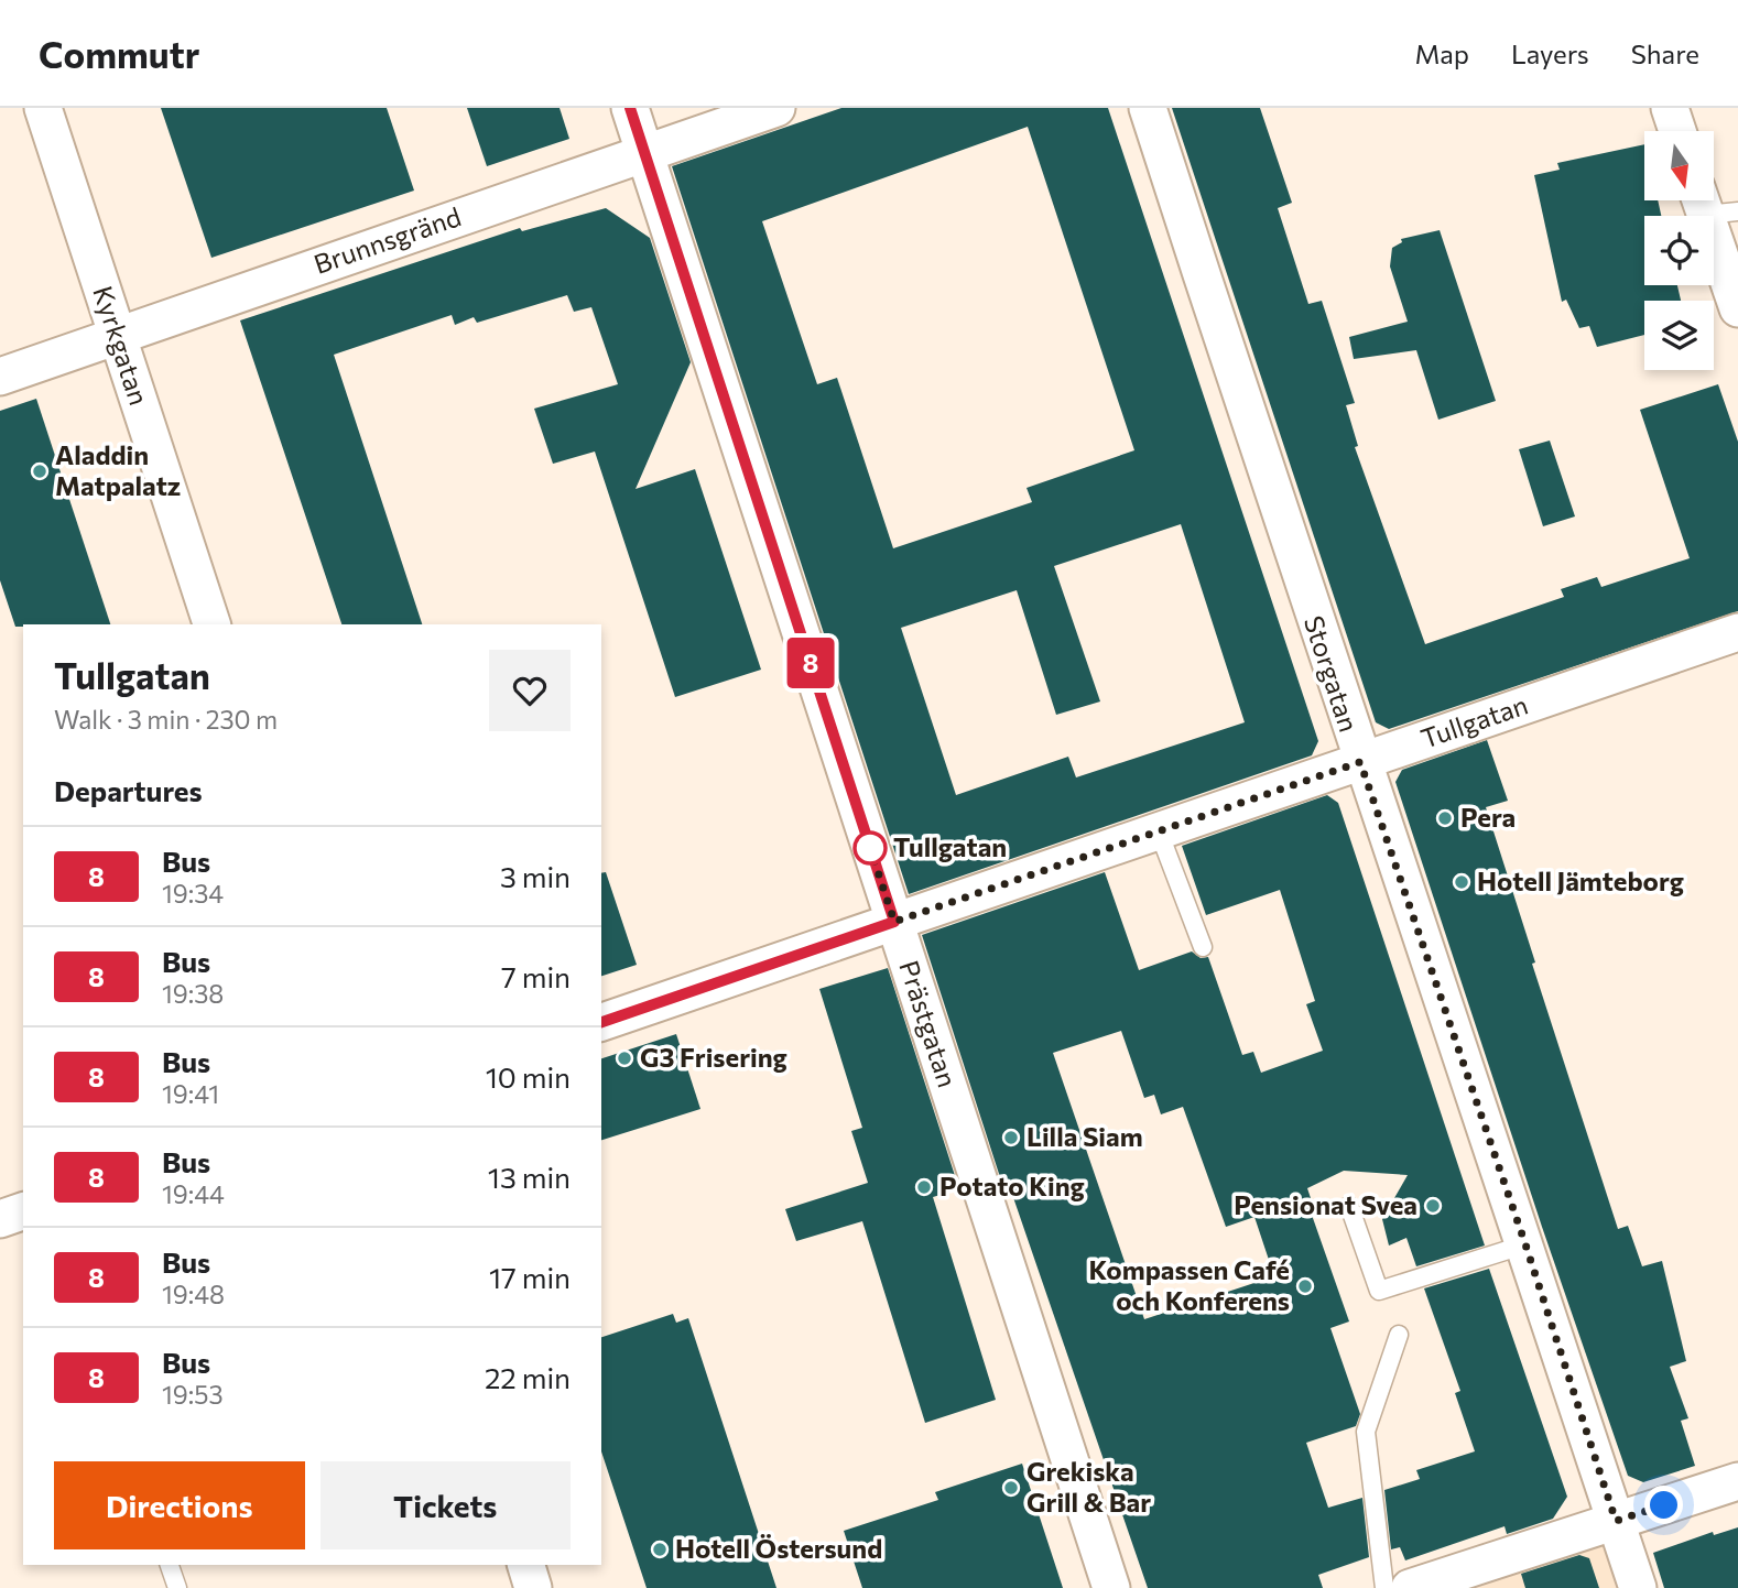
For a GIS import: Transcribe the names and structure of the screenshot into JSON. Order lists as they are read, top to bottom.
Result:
{
  "streets": {
    "street": [
      "Brunnsgränd",
      "Kyrkgatan",
      "Storgatan",
      "Tullgatan",
      "Prästgatan"
    ]
  },
  "crossings": [
    ["Brunnsgränd", "Kyrkgatan"],
    ["Brunnsgränd", "Prästgatan"],
    ["Storgatan", "Tullgatan"],
    ["Tullgatan", "Prästgatan"]
  ],
  "places": [
    "Aladdin Matpalatz",
    "Pera",
    "Tullgatan",
    "Hotell Jämteborg",
    "G3 Frisering",
    "Lilla Siam",
    "Potato King",
    "Pensionat Svea",
    "Kompassen Café och Konferens",
    "Grekiska Grill & Bar",
    "Hotell Östersund"
  ],
  "lines": ["bus line 8"],
  "north": "bottom",
  "page": {
    "header": "Commutr",
    "nav": ["Map", "Layers", "Share"],
    "on_map": "8",
    "heading": [
      ["Tullgatan", "Walk · 3 min · 230 m"],
      "Departures"
    ],
    "list": [
      {
        "mark": "8",
        "name": "Bus",
        "note": "19:34",
        "value": "3 min"
      },
      {
        "mark": "8",
        "name": "Bus",
        "note": "19:38",
        "value": "7 min"
      },
      {
        "mark": "8",
        "name": "Bus",
        "note": "19:41",
        "value": "10 min"
      },
      {
        "mark": "8",
        "name": "Bus",
        "note": "19:44",
        "value": "13 min"
      },
      {
        "mark": "8",
        "name": "Bus",
        "note": "19:48",
        "value": "17 min"
      },
      {
        "mark": "8",
        "name": "Bus",
        "note": "19:53",
        "value": "22 min"
      }
    ],
    "buttons": ["Directions", "Tickets"]
  }
}
